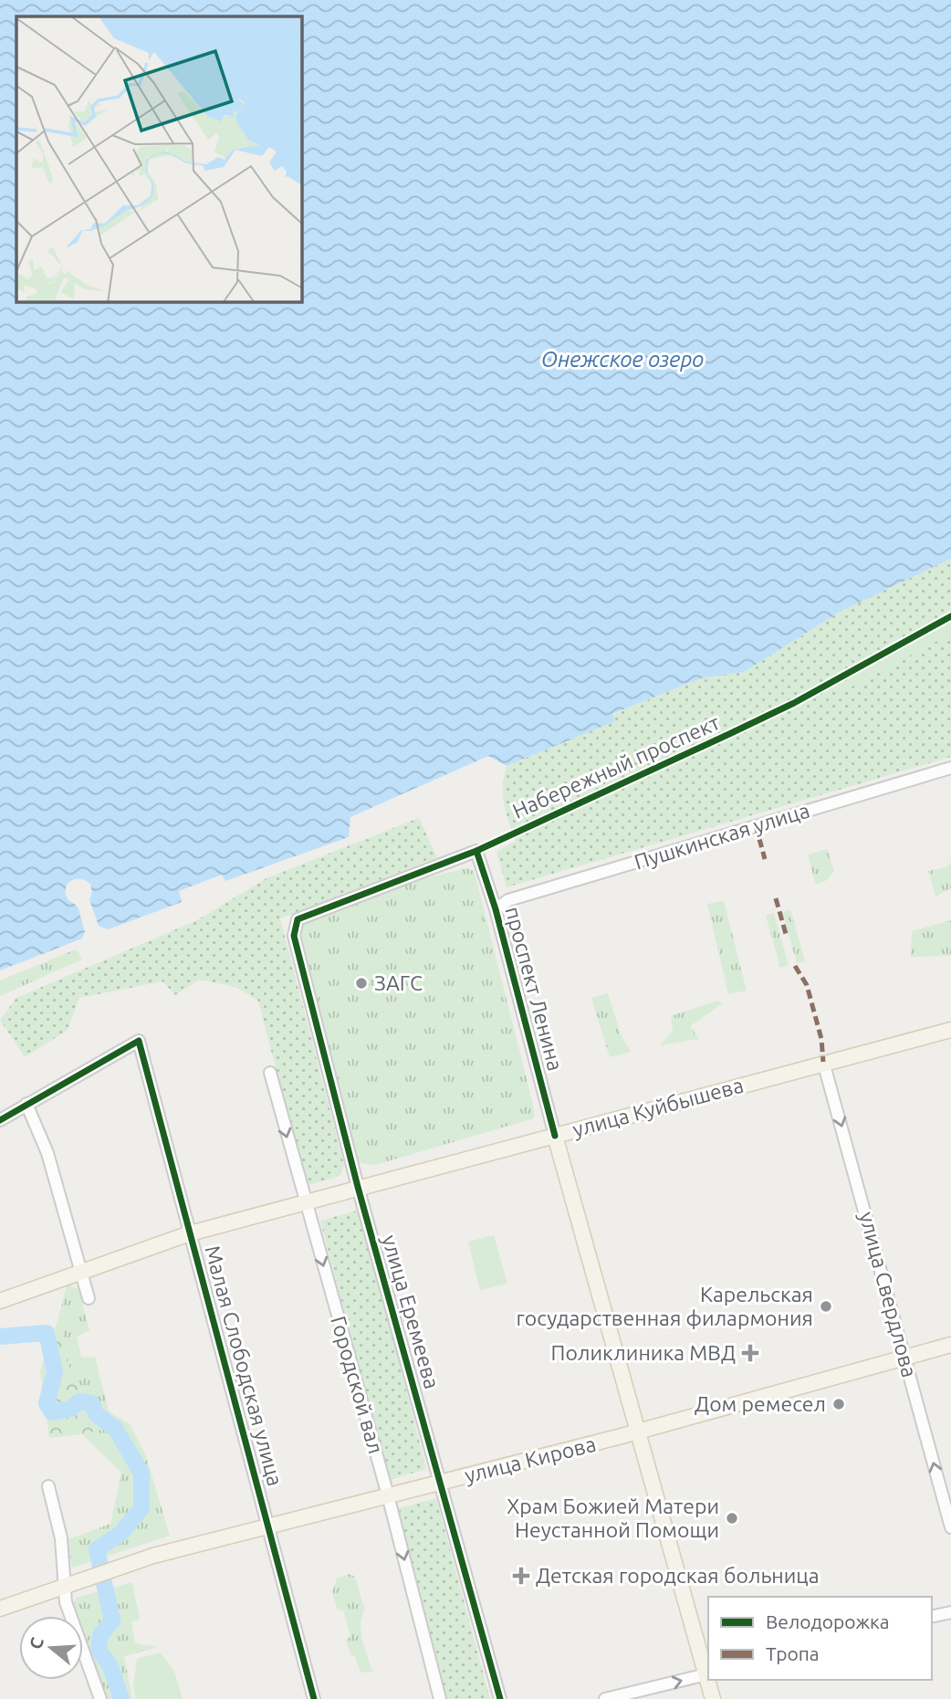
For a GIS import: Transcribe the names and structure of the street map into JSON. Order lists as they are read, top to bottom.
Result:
{
  "streets": {
    "main road": ["проспект Ленина", "улица Куйбышева", "улица Кирова"],
    "street": [
      "Пушкинская улица",
      "улица Свердлова",
      "улица Еремеева",
      "Малая Слободская улица",
      "Городской вал"
    ],
    "cycle path": ["Набережный проспект"]
  },
  "crossings": [
    ["Пушкинская улица", "проспект Ленина"],
    ["проспект Ленина", "улица Куйбышева"],
    ["проспект Ленина", "улица Еремеева"],
    ["проспект Ленина", "улица Кирова"],
    ["улица Куйбышева", "улица Свердлова"],
    ["улица Куйбышева", "улица Еремеева"],
    ["улица Куйбышева", "Малая Слободская улица"],
    ["улица Куйбышева", "Городской вал"],
    ["улица Свердлова", "улица Кирова"],
    ["улица Еремеева", "улица Кирова"],
    ["Малая Слободская улица", "улица Кирова"],
    ["Городской вал", "улица Кирова"]
  ],
  "one_way": ["Городской вал"],
  "water": ["Онежское озеро"],
  "places": {
    "other": [
      "ЗАГС",
      "Карельская государственная филармония",
      "Дом ремесел",
      "Храм Божией Матери Неустанной Помощи"
    ],
    "health": ["Поликлиника МВД", "Детская городская больница"]
  },
  "legend": ["Велодорожка", "Тропа"],
  "north": "left"
}
